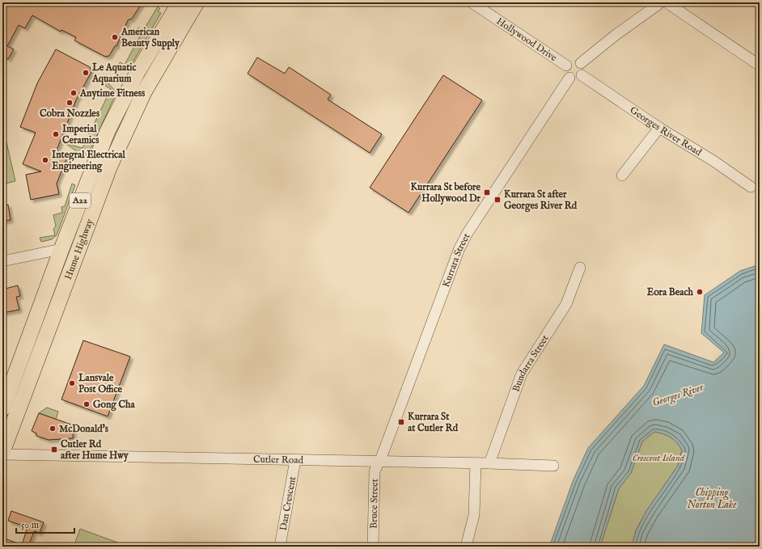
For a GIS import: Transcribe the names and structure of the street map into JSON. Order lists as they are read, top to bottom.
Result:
{
  "streets": {
    "highway": ["A22", "Hume Highway"],
    "street": [
      "Hollywood Drive",
      "Georges River Road",
      "Kurrara Street",
      "Bundarra Street",
      "Cutler Road",
      "Dan Crescent",
      "Bruce Street"
    ]
  },
  "crossings": [
    ["Hollywood Drive", "Georges River Road"],
    ["Hollywood Drive", "Kurrara Street"],
    ["Georges River Road", "Kurrara Street"],
    ["Kurrara Street", "Cutler Road"],
    ["Kurrara Street", "Bruce Street"],
    ["Bundarra Street", "Cutler Road"],
    ["Cutler Road", "Dan Crescent"],
    ["Cutler Road", "Bruce Street"]
  ],
  "water": ["Georges River", "Chipping Norton Lake"],
  "parks": ["Crescent Island"],
  "places": {
    "other": [
      "American Beauty Supply",
      "Le Aquatic Aquarium",
      "Anytime Fitness",
      "Cobra Nozzles",
      "Imperial Ceramics",
      "Integral Electrical Engineering",
      "Eora Beach",
      "Lansvale Post Office",
      "Gong Cha",
      "McDonald's"
    ],
    "transit": [
      "Kurrara St before Hollywood Dr",
      "Kurrara St after Georges River Rd",
      "Kurrara St at Cutler Rd",
      "Cutler Rd after Hume Hwy"
    ]
  },
  "scale_bar": "50 m"
}
